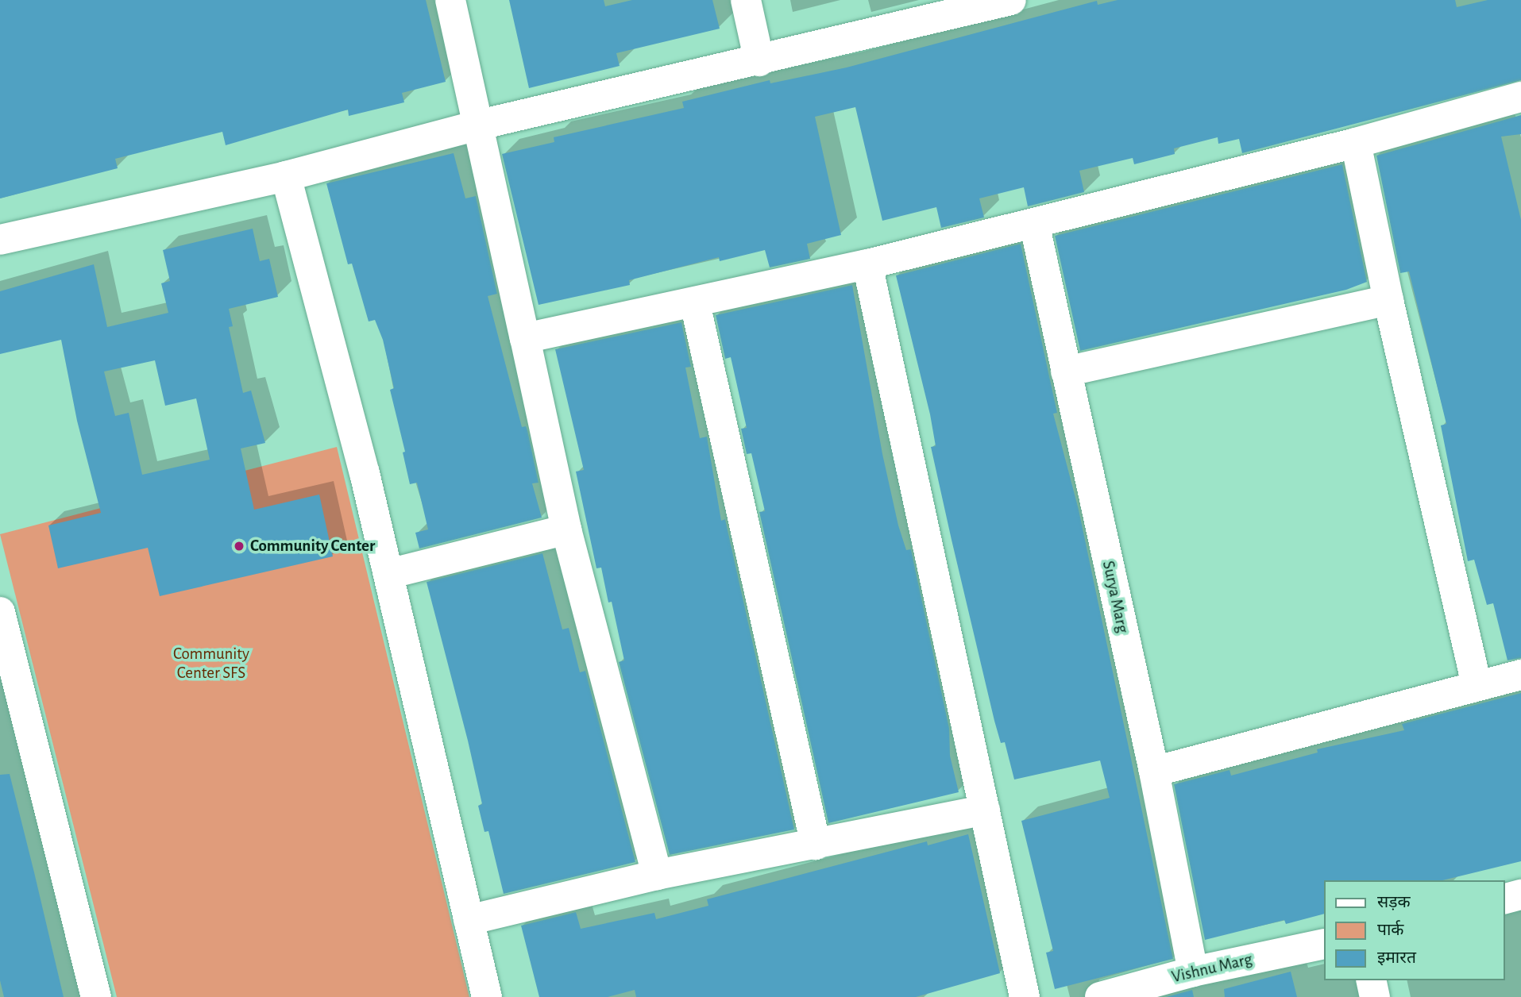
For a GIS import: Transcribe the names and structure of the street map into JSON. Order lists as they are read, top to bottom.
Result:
{
  "streets": {
    "street": ["Surya Marg", "Vishnu Marg"]
  },
  "crossings": [
    ["Surya Marg", "Vishnu Marg"]
  ],
  "parks": ["Community Center SFS"],
  "places": ["Community Center"],
  "legend": ["सड़क", "पार्क", "इमारत"]
}
